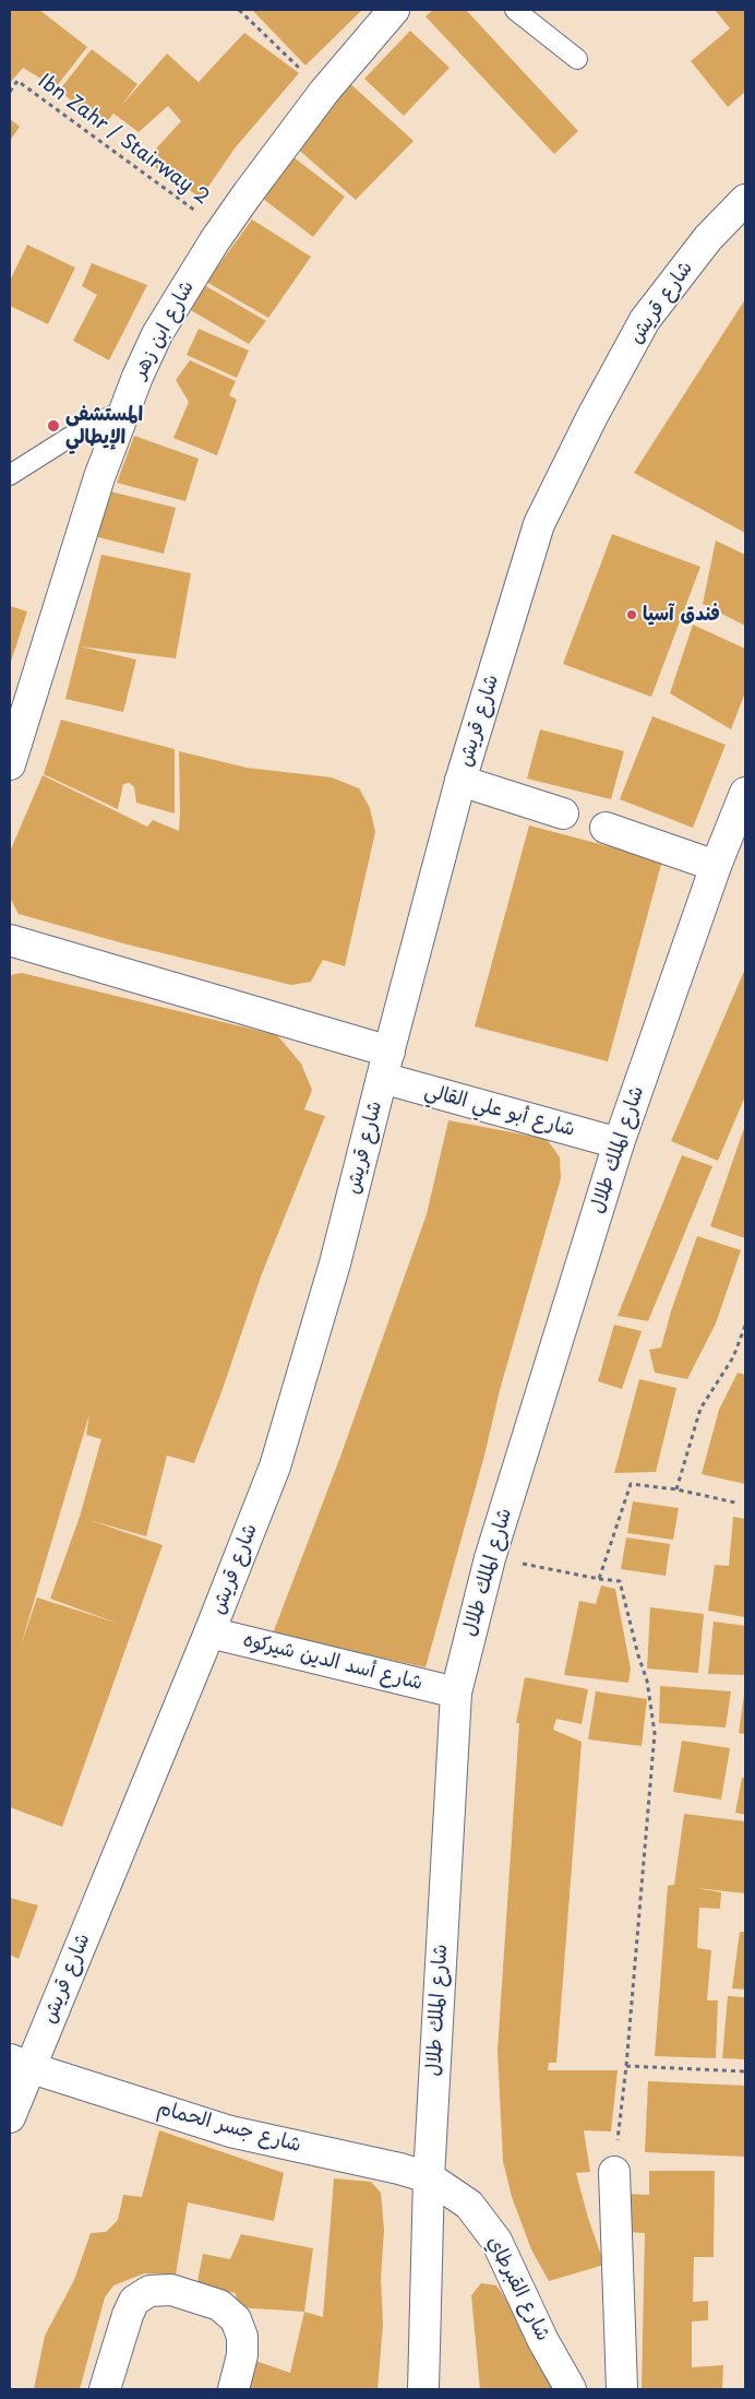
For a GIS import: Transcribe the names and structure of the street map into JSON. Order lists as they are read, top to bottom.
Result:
{
  "streets": {
    "main road": [
      "شارع قريش",
      "شارع ابن زهر",
      "شارع أبو علي القالي",
      "شارع الملك طلال",
      "شارع أسد الدين شيركوه",
      "شارع جسر الحمام",
      "شارع القبرطاي"
    ],
    "path": ["Ibn Zahr / Stairway 2"]
  },
  "crossings": [
    ["Ibn Zahr / Stairway 2", "شارع ابن زهر"],
    ["شارع قريش", "شارع أبو علي القالي"],
    ["شارع قريش", "شارع أسد الدين شيركوه"],
    ["شارع قريش", "شارع جسر الحمام"],
    ["شارع أبو علي القالي", "شارع الملك طلال"],
    ["شارع الملك طلال", "شارع أسد الدين شيركوه"],
    ["شارع الملك طلال", "شارع جسر الحمام"],
    ["شارع الملك طلال", "شارع القبرطاي"],
    ["شارع جسر الحمام", "شارع القبرطاي"]
  ],
  "places": ["المستشفى الإيطالي", "فندق آسيا"]
}
